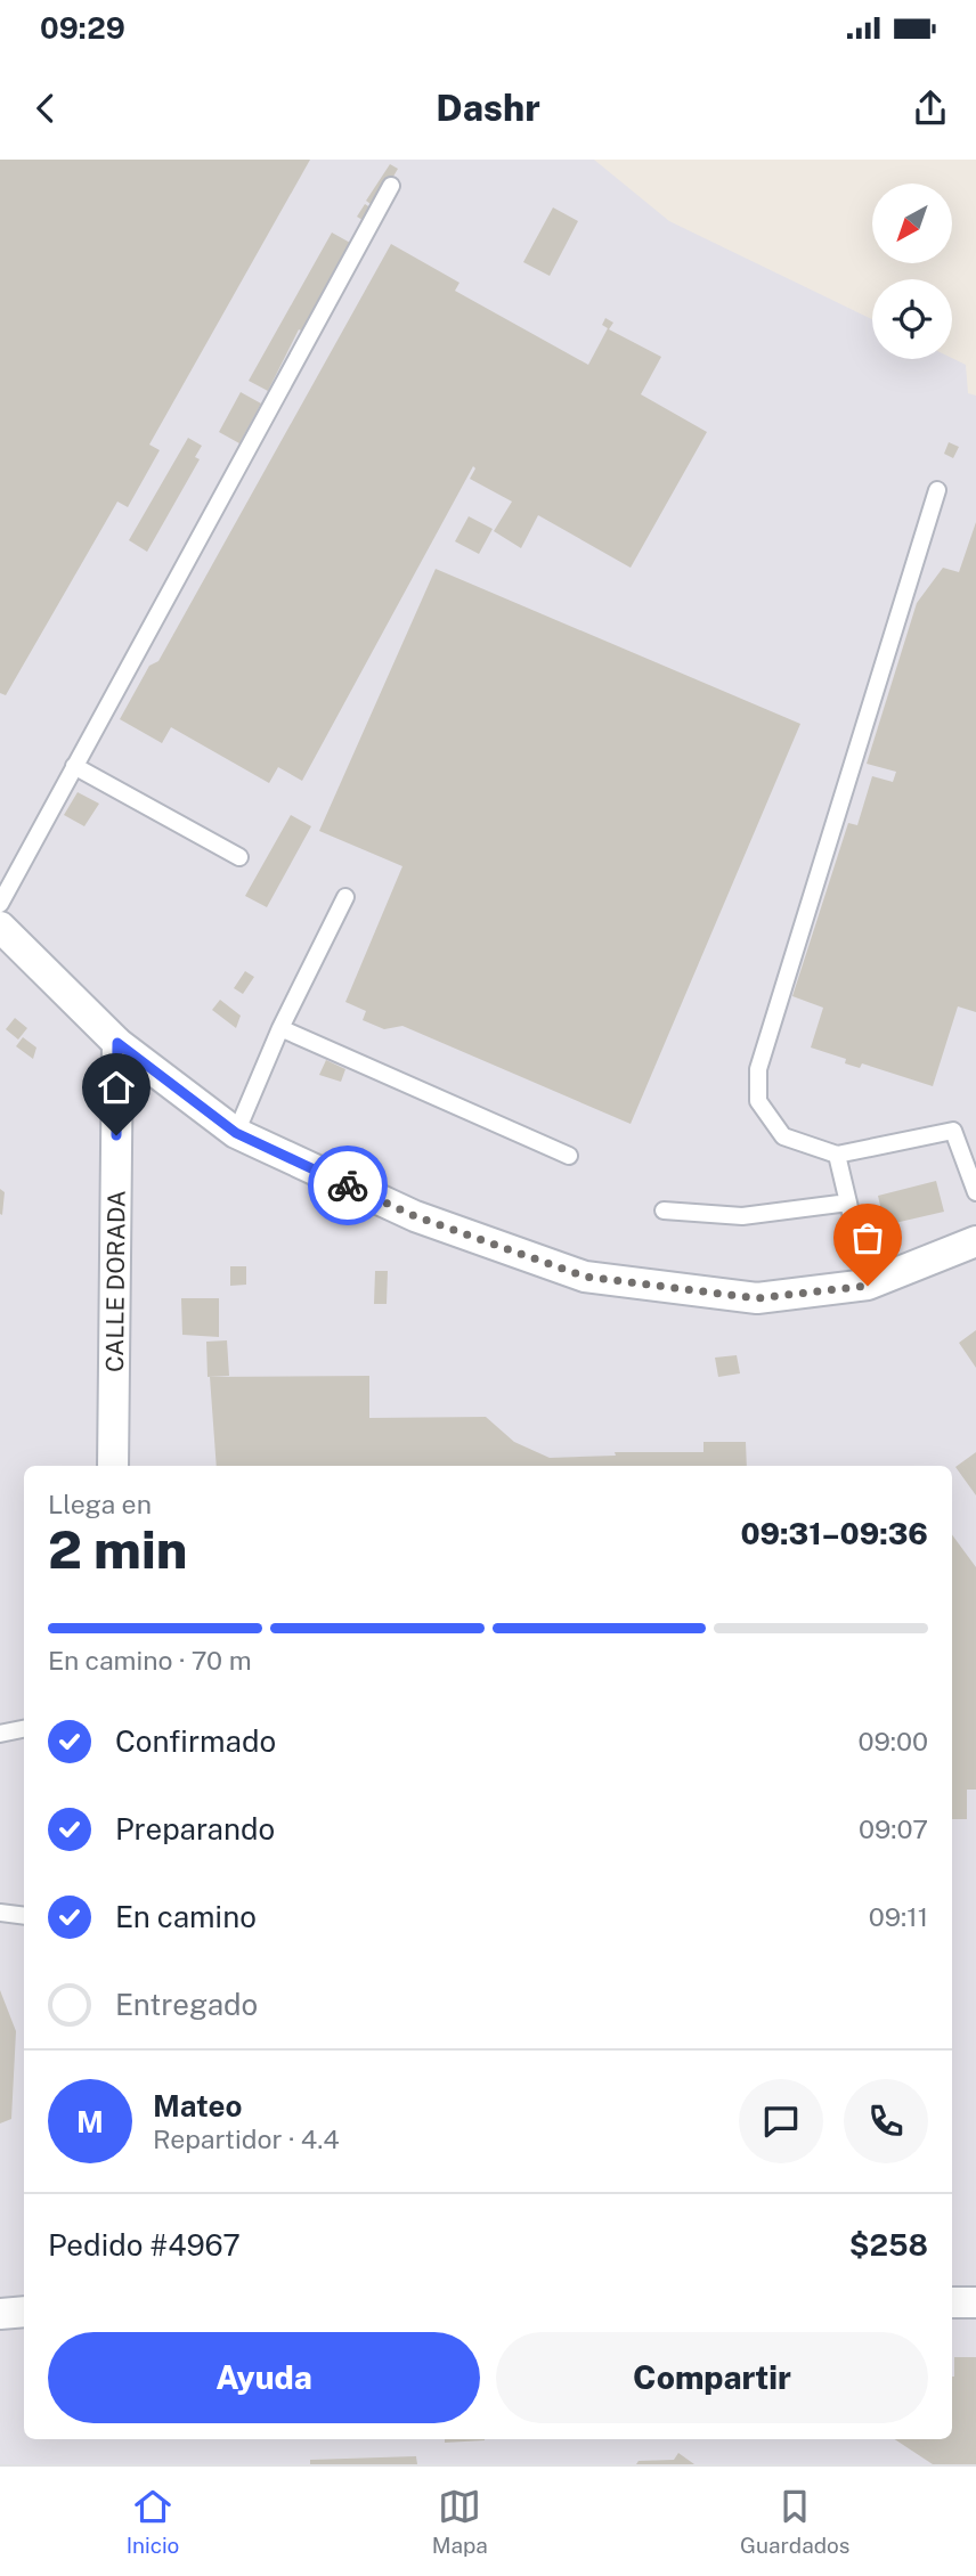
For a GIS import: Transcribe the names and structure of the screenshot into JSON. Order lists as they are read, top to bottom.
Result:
{
  "streets": {
    "street": ["CALLE DORADA"]
  },
  "north": "bottom left",
  "page": {
    "status": "09:29",
    "header": "Dashr",
    "heading": ["2 min", "Llega en", "09:31–09:36"],
    "panel": [
      "Mateo",
      "Repartidor · 4.4",
      "Pedido #4967",
      "$258"
    ],
    "bar": "En camino · 70 m",
    "list": [
      ["Confirmado", "09:00"],
      ["Preparando", "09:07"],
      ["En camino", "09:11"],
      "Entregado"
    ],
    "round": "M",
    "buttons": ["Ayuda", "Compartir"],
    "tabs": ["Inicio", "Mapa", "Guardados"]
  }
}
